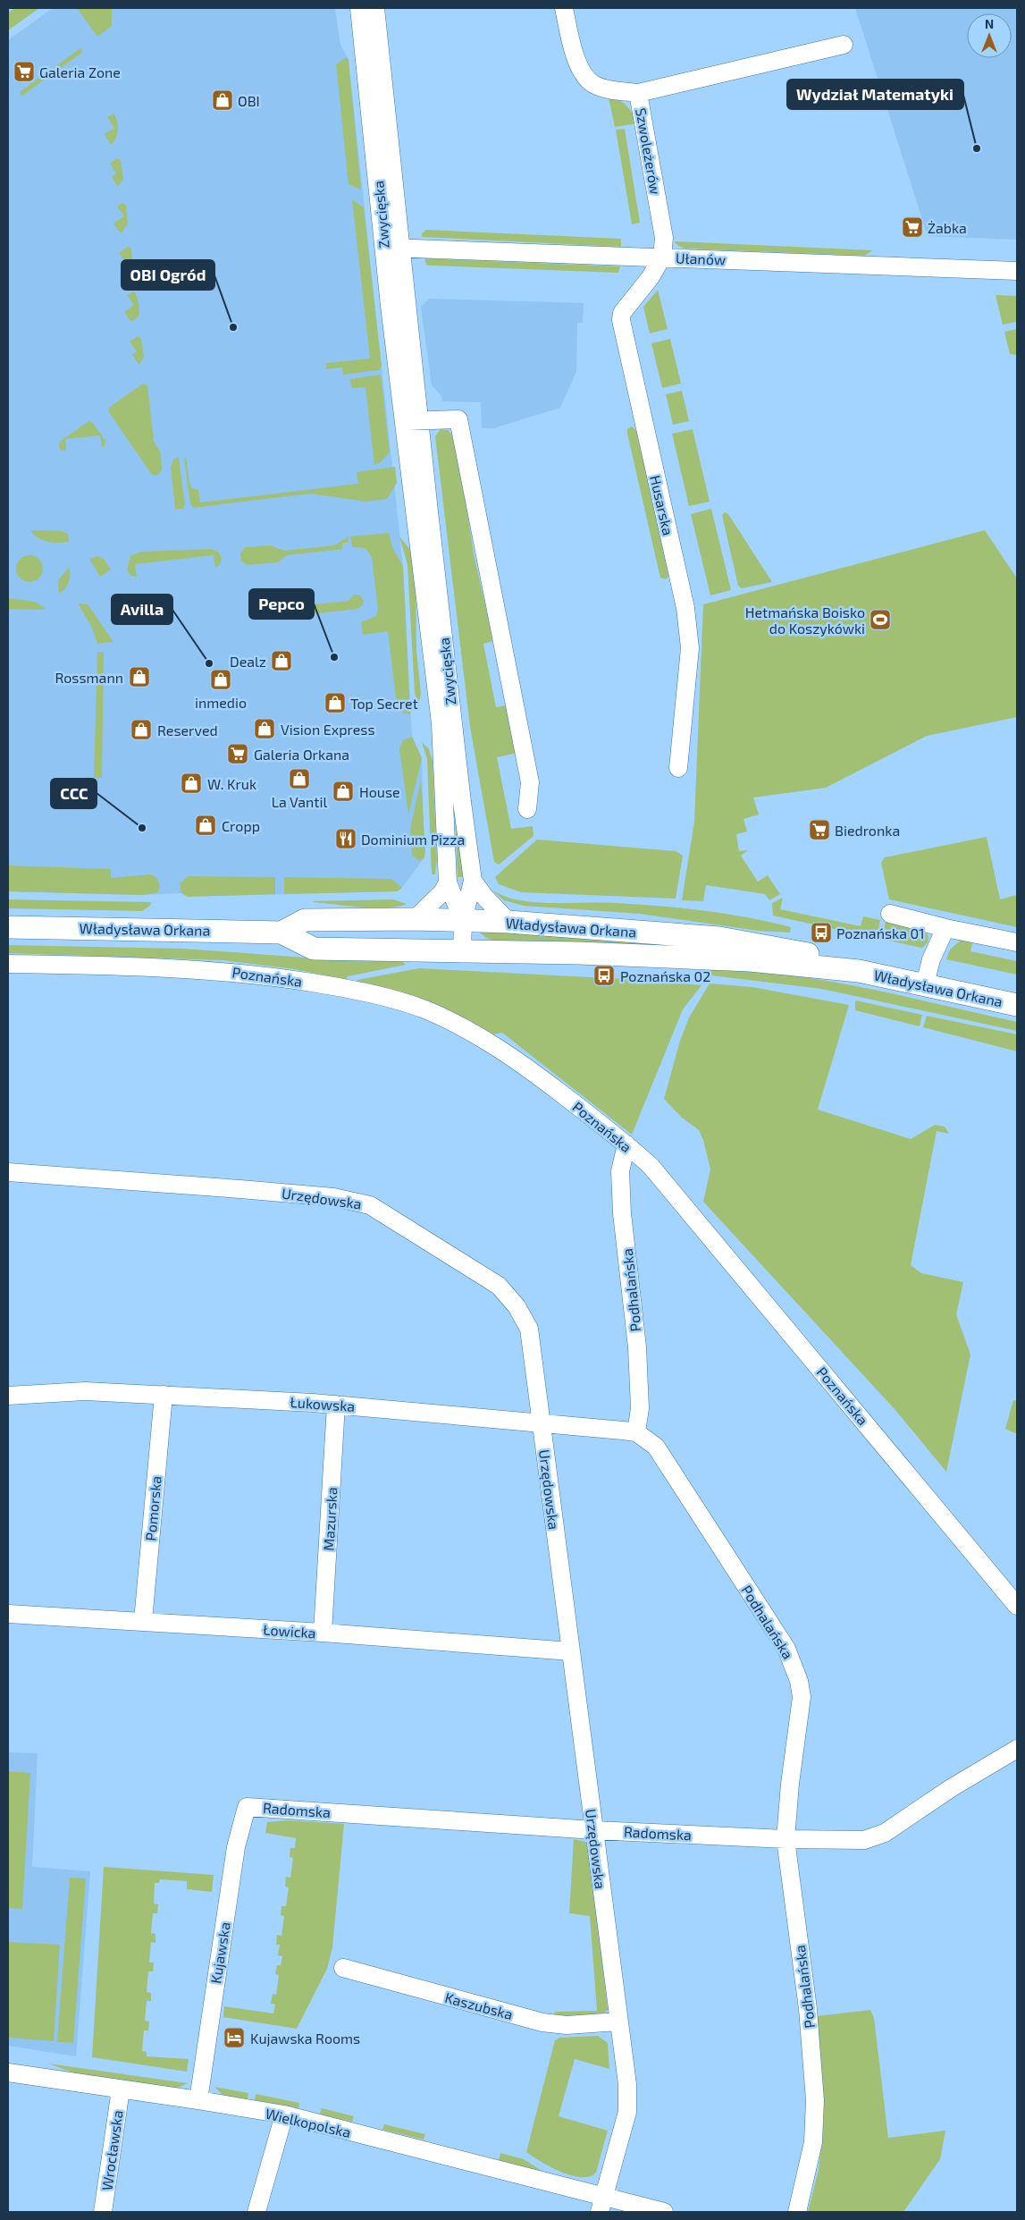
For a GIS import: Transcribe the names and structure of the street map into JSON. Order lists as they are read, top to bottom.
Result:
{
  "streets": {
    "street": [
      "Szwoleżerów",
      "Zwycięska",
      "Ułanów",
      "Husarska",
      "Władysława Orkana",
      "Poznańska",
      "Urzędowska",
      "Podhalańska",
      "Łukowska",
      "Pomorska",
      "Mazurska",
      "Łowicka",
      "Radomska",
      "Kujawska",
      "Kaszubska",
      "Wielkopolska",
      "Wrocławska"
    ]
  },
  "crossings": [
    ["Szwoleżerów", "Ułanów"],
    ["Szwoleżerów", "Husarska"],
    ["Zwycięska", "Ułanów"],
    ["Zwycięska", "Władysława Orkana"],
    ["Ułanów", "Husarska"],
    ["Poznańska", "Podhalańska"],
    ["Urzędowska", "Łukowska"],
    ["Urzędowska", "Łowicka"],
    ["Urzędowska", "Radomska"],
    ["Urzędowska", "Kaszubska"],
    ["Urzędowska", "Wielkopolska"],
    ["Podhalańska", "Łukowska"],
    ["Podhalańska", "Radomska"],
    ["Łukowska", "Pomorska"],
    ["Łukowska", "Mazurska"],
    ["Pomorska", "Łowicka"],
    ["Mazurska", "Łowicka"],
    ["Radomska", "Kujawska"],
    ["Kujawska", "Wielkopolska"],
    ["Wielkopolska", "Wrocławska"]
  ],
  "places": {
    "supermarket": [
      "Galeria Zone",
      "Żabka",
      "Galeria Orkana",
      "Biedronka"
    ],
    "shop": [
      "OBI",
      "Dealz",
      "Rossmann",
      "inmedio",
      "Top Secret",
      "Vision Express",
      "Reserved",
      "La Vantil",
      "W. Kruk",
      "House",
      "Cropp"
    ],
    "other": [
      "Wydział Matematyki",
      "OBI Ogród",
      "Pepco",
      "Avilla",
      "CCC"
    ],
    "sports": ["Hetmańska Boisko do Koszykówki"],
    "restaurant": ["Dominium Pizza"],
    "bus stop": ["Poznańska 01", "Poznańska 02"],
    "hotel": ["Kujawska Rooms"]
  },
  "north": "top"
}
